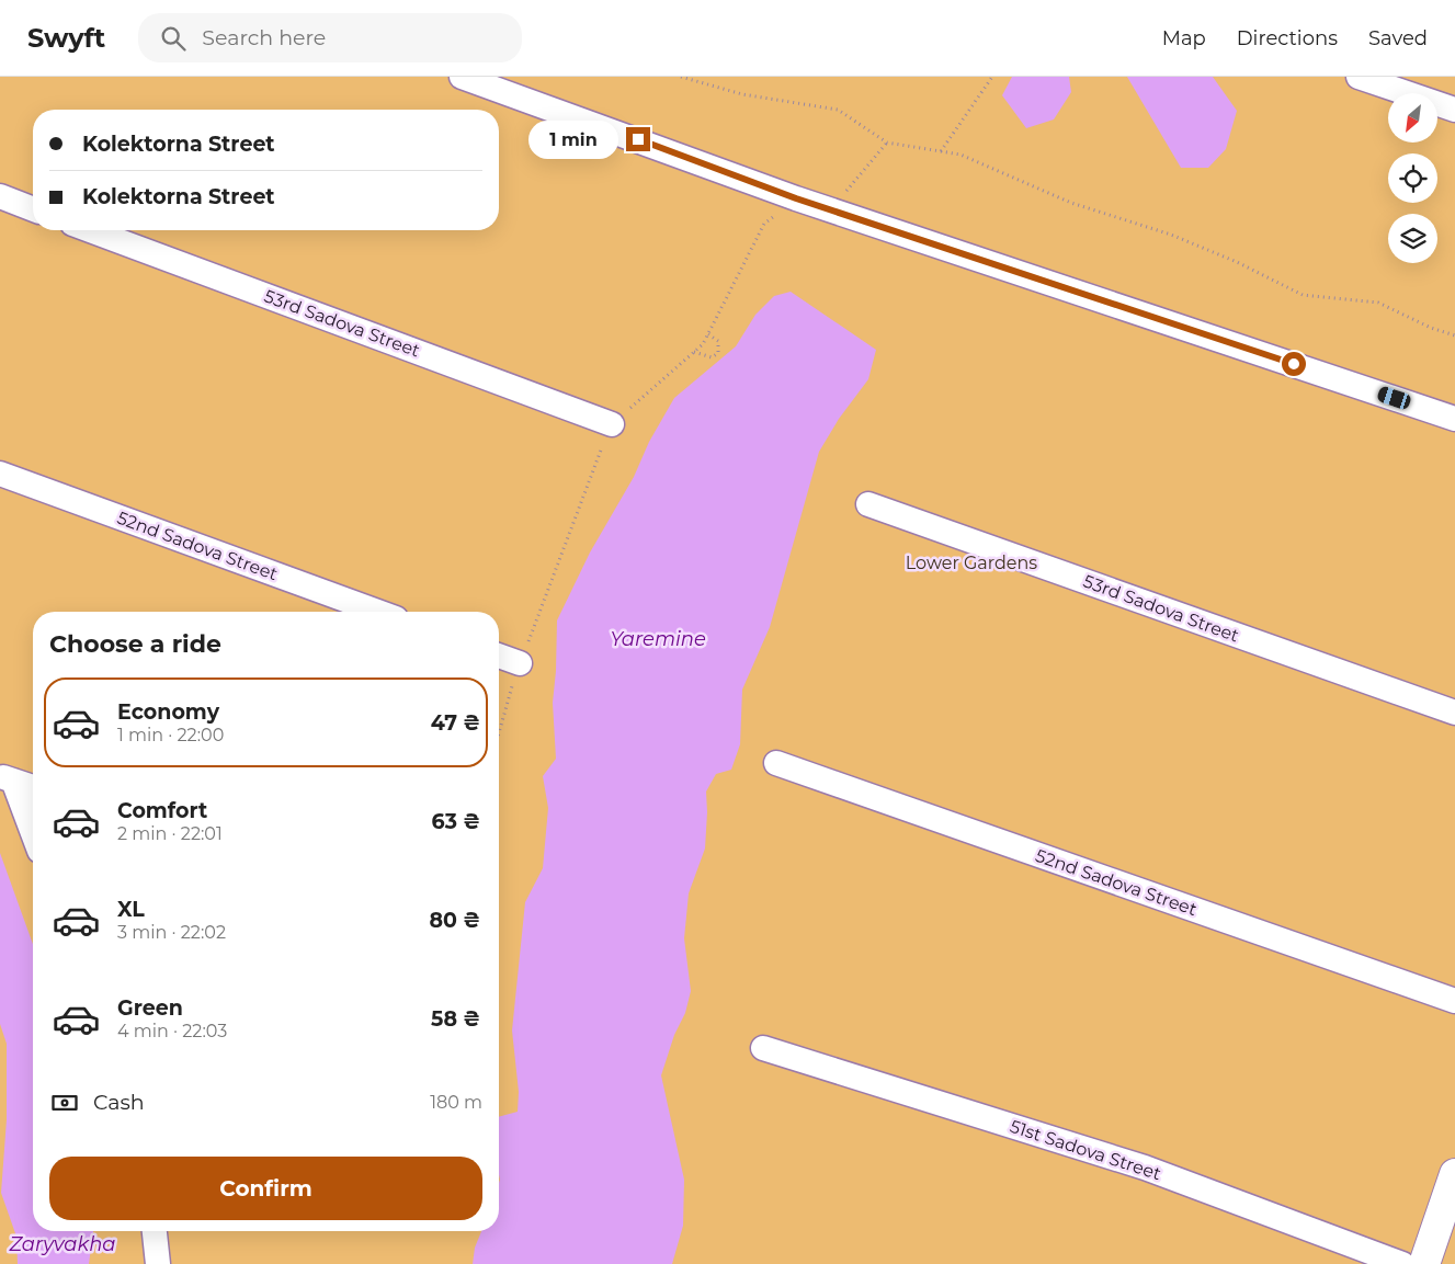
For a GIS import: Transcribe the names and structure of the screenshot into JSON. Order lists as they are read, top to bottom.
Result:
{
  "streets": {
    "street": ["53rd Sadova Street", "52nd Sadova Street", "51st Sadova Street"]
  },
  "water": ["Yaremine", "Zaryvakha"],
  "parks": ["Lower Gardens"],
  "north": "bottom left",
  "page": {
    "header": "Swyft",
    "search": "Search here",
    "nav": ["Map", "Directions", "Saved"],
    "banner": ["Kolektorna Street", "Kolektorna Street"],
    "bubble": "1 min",
    "heading": "Choose a ride",
    "list": [
      {
        "name": "Economy",
        "note": "1 min · 22:00",
        "value": "47 ₴"
      },
      {
        "name": "Comfort",
        "note": "2 min · 22:01",
        "value": "63 ₴"
      },
      {
        "name": "XL",
        "note": "3 min · 22:02",
        "value": "80 ₴"
      },
      {
        "name": "Green",
        "note": "4 min · 22:03",
        "value": "58 ₴"
      }
    ],
    "pay": ["Cash", "180 m"],
    "buttons": "Confirm"
  }
}
